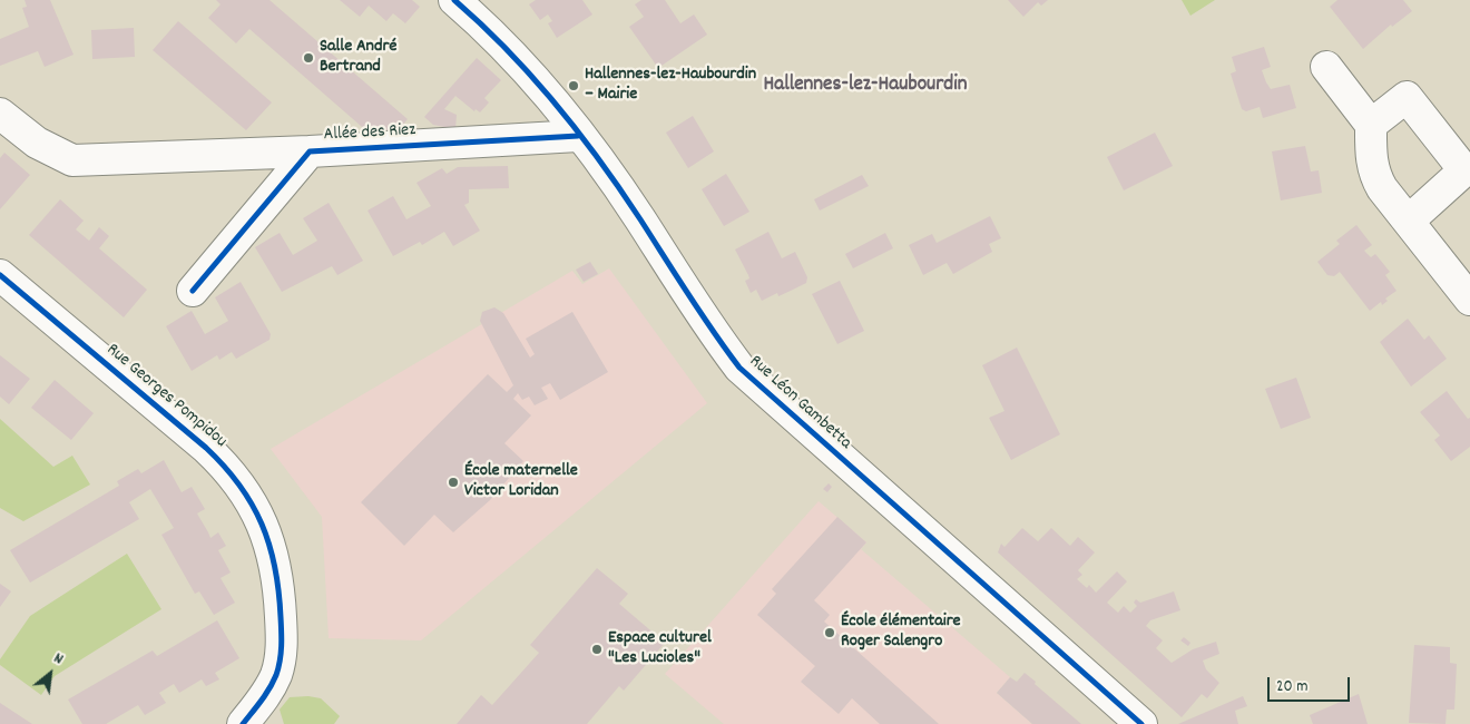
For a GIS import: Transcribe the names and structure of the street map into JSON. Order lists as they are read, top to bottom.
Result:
{
  "streets": {
    "street": ["Allée des Riez", "Rue Georges Pompidou", "Rue Léon Gambetta"]
  },
  "crossings": [
    ["Allée des Riez", "Rue Léon Gambetta"]
  ],
  "districts": ["Hallennes-lez-Haubourdin"],
  "places": [
    "Salle André Bertrand",
    "Hallennes-lez-Haubourdin – Mairie",
    "École maternelle Victor Loridan",
    "École élémentaire Roger Salengro",
    "Espace culturel \"Les Lucioles\""
  ],
  "scale_bar": "20 m",
  "north": "top right"
}
